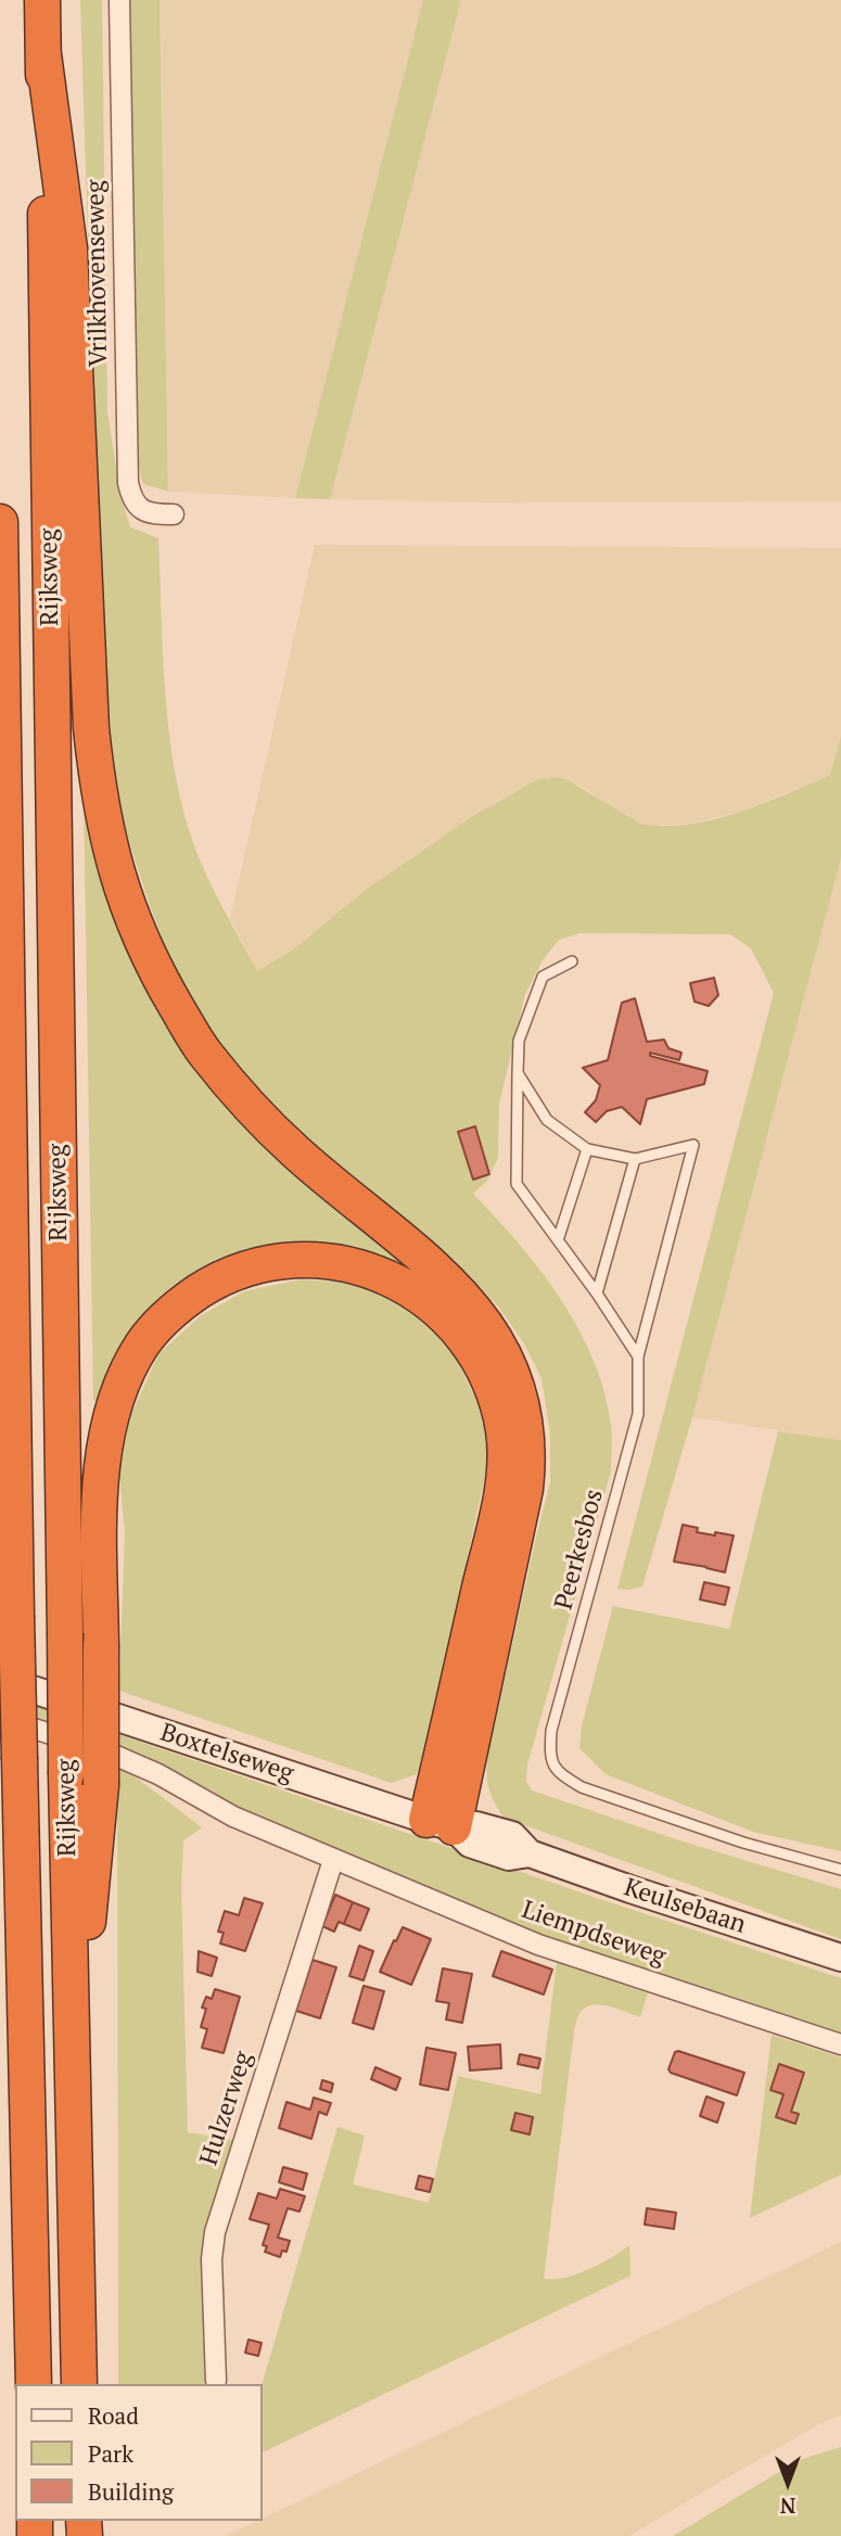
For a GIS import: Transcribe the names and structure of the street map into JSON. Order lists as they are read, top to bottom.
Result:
{
  "streets": {
    "highway": ["Rijksweg"],
    "main road": ["Boxtelseweg", "Keulsebaan"],
    "street": ["Vrilkhovenseweg", "Liempdseweg", "Hulzerweg"],
    "lane": ["Peerkesbos"]
  },
  "crossings": [
    ["Boxtelseweg", "Keulsebaan"],
    ["Boxtelseweg", "Liempdseweg"],
    ["Boxtelseweg", "Hulzerweg"],
    ["Liempdseweg", "Hulzerweg"]
  ],
  "legend": ["Road", "Park", "Building"],
  "north": "bottom"
}
